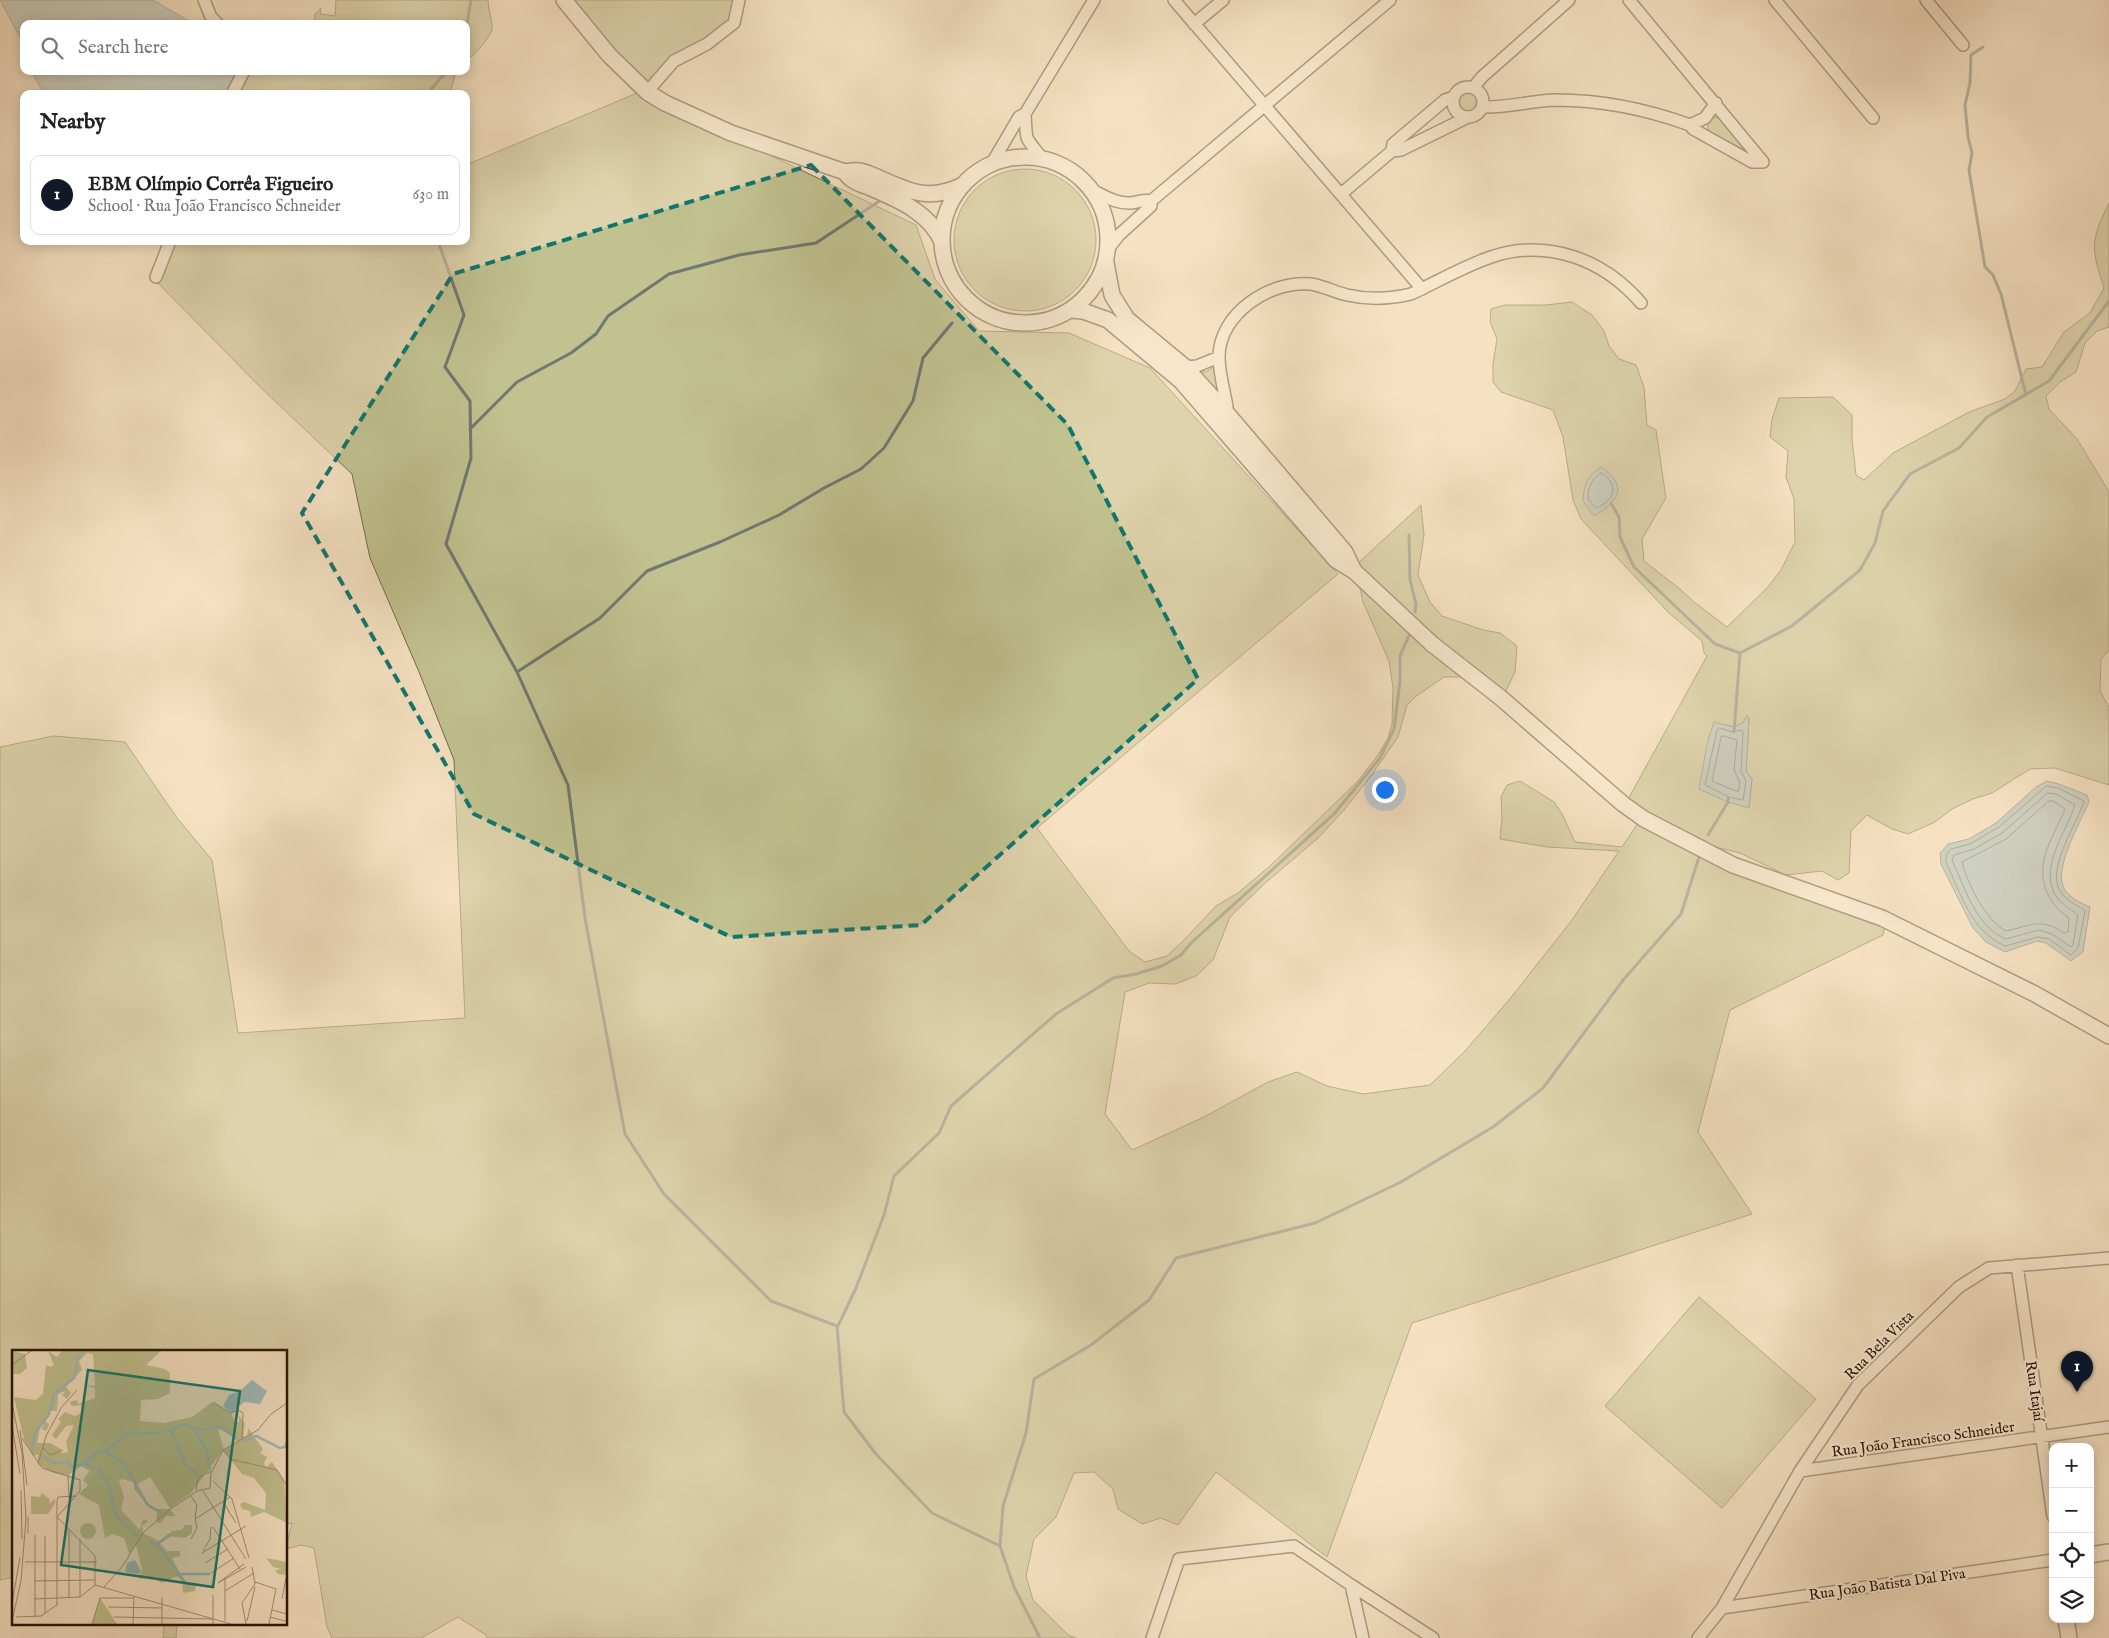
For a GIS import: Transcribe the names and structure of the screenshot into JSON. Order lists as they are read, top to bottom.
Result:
{
  "streets": {
    "street": [
      "Rua Bela Vista",
      "Rua Itajaí",
      "Rua João Francisco Schneider",
      "Rua João Batista Dal Piva"
    ]
  },
  "crossings": [
    ["Rua Bela Vista", "Rua Itajaí"],
    ["Rua Bela Vista", "Rua João Francisco Schneider"],
    ["Rua Bela Vista", "Rua João Batista Dal Piva"],
    ["Rua Itajaí", "Rua João Francisco Schneider"]
  ],
  "page": {
    "search": "Search here",
    "heading": "Nearby",
    "list": [
      {
        "mark": "1",
        "name": "EBM Olímpio Corrêa Figueiro",
        "note": "School · Rua João Francisco Schneider",
        "value": "630 m"
      }
    ],
    "pins": "1",
    "map_buttons": ["+", "−"]
  }
}
